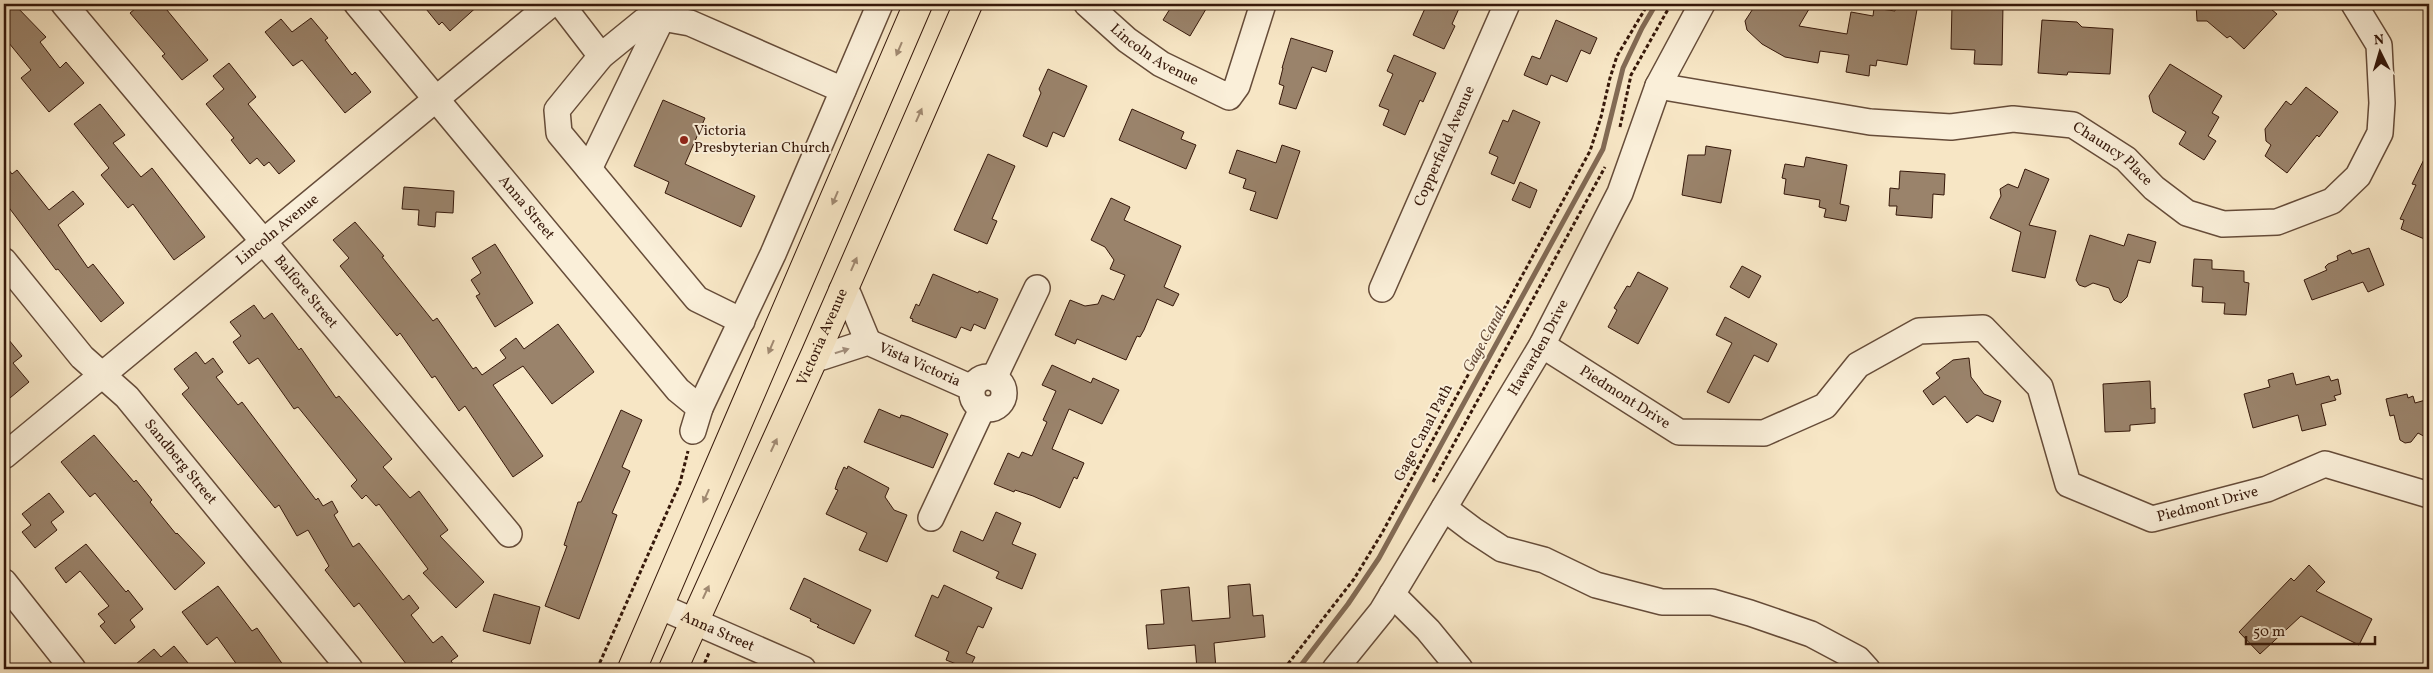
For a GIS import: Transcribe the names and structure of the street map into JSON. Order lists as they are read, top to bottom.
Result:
{
  "streets": {
    "main road": ["Victoria Avenue"],
    "street": [
      "Lincoln Avenue",
      "Copperfield Avenue",
      "Chauncy Place",
      "Anna Street",
      "Balfore Street",
      "Hawarden Drive",
      "Vista Victoria",
      "Piedmont Drive",
      "Sandberg Street"
    ],
    "path": ["Gage Canal Path"]
  },
  "crossings": [
    ["Lincoln Avenue", "Anna Street"],
    ["Lincoln Avenue", "Balfore Street"],
    ["Lincoln Avenue", "Sandberg Street"],
    ["Chauncy Place", "Hawarden Drive"],
    ["Anna Street", "Victoria Avenue"],
    ["Victoria Avenue", "Vista Victoria"],
    ["Hawarden Drive", "Piedmont Drive"]
  ],
  "water": ["Gage Canal"],
  "places": ["Victoria Presbyterian Church"],
  "scale_bar": "50 m",
  "north": "top"
}
